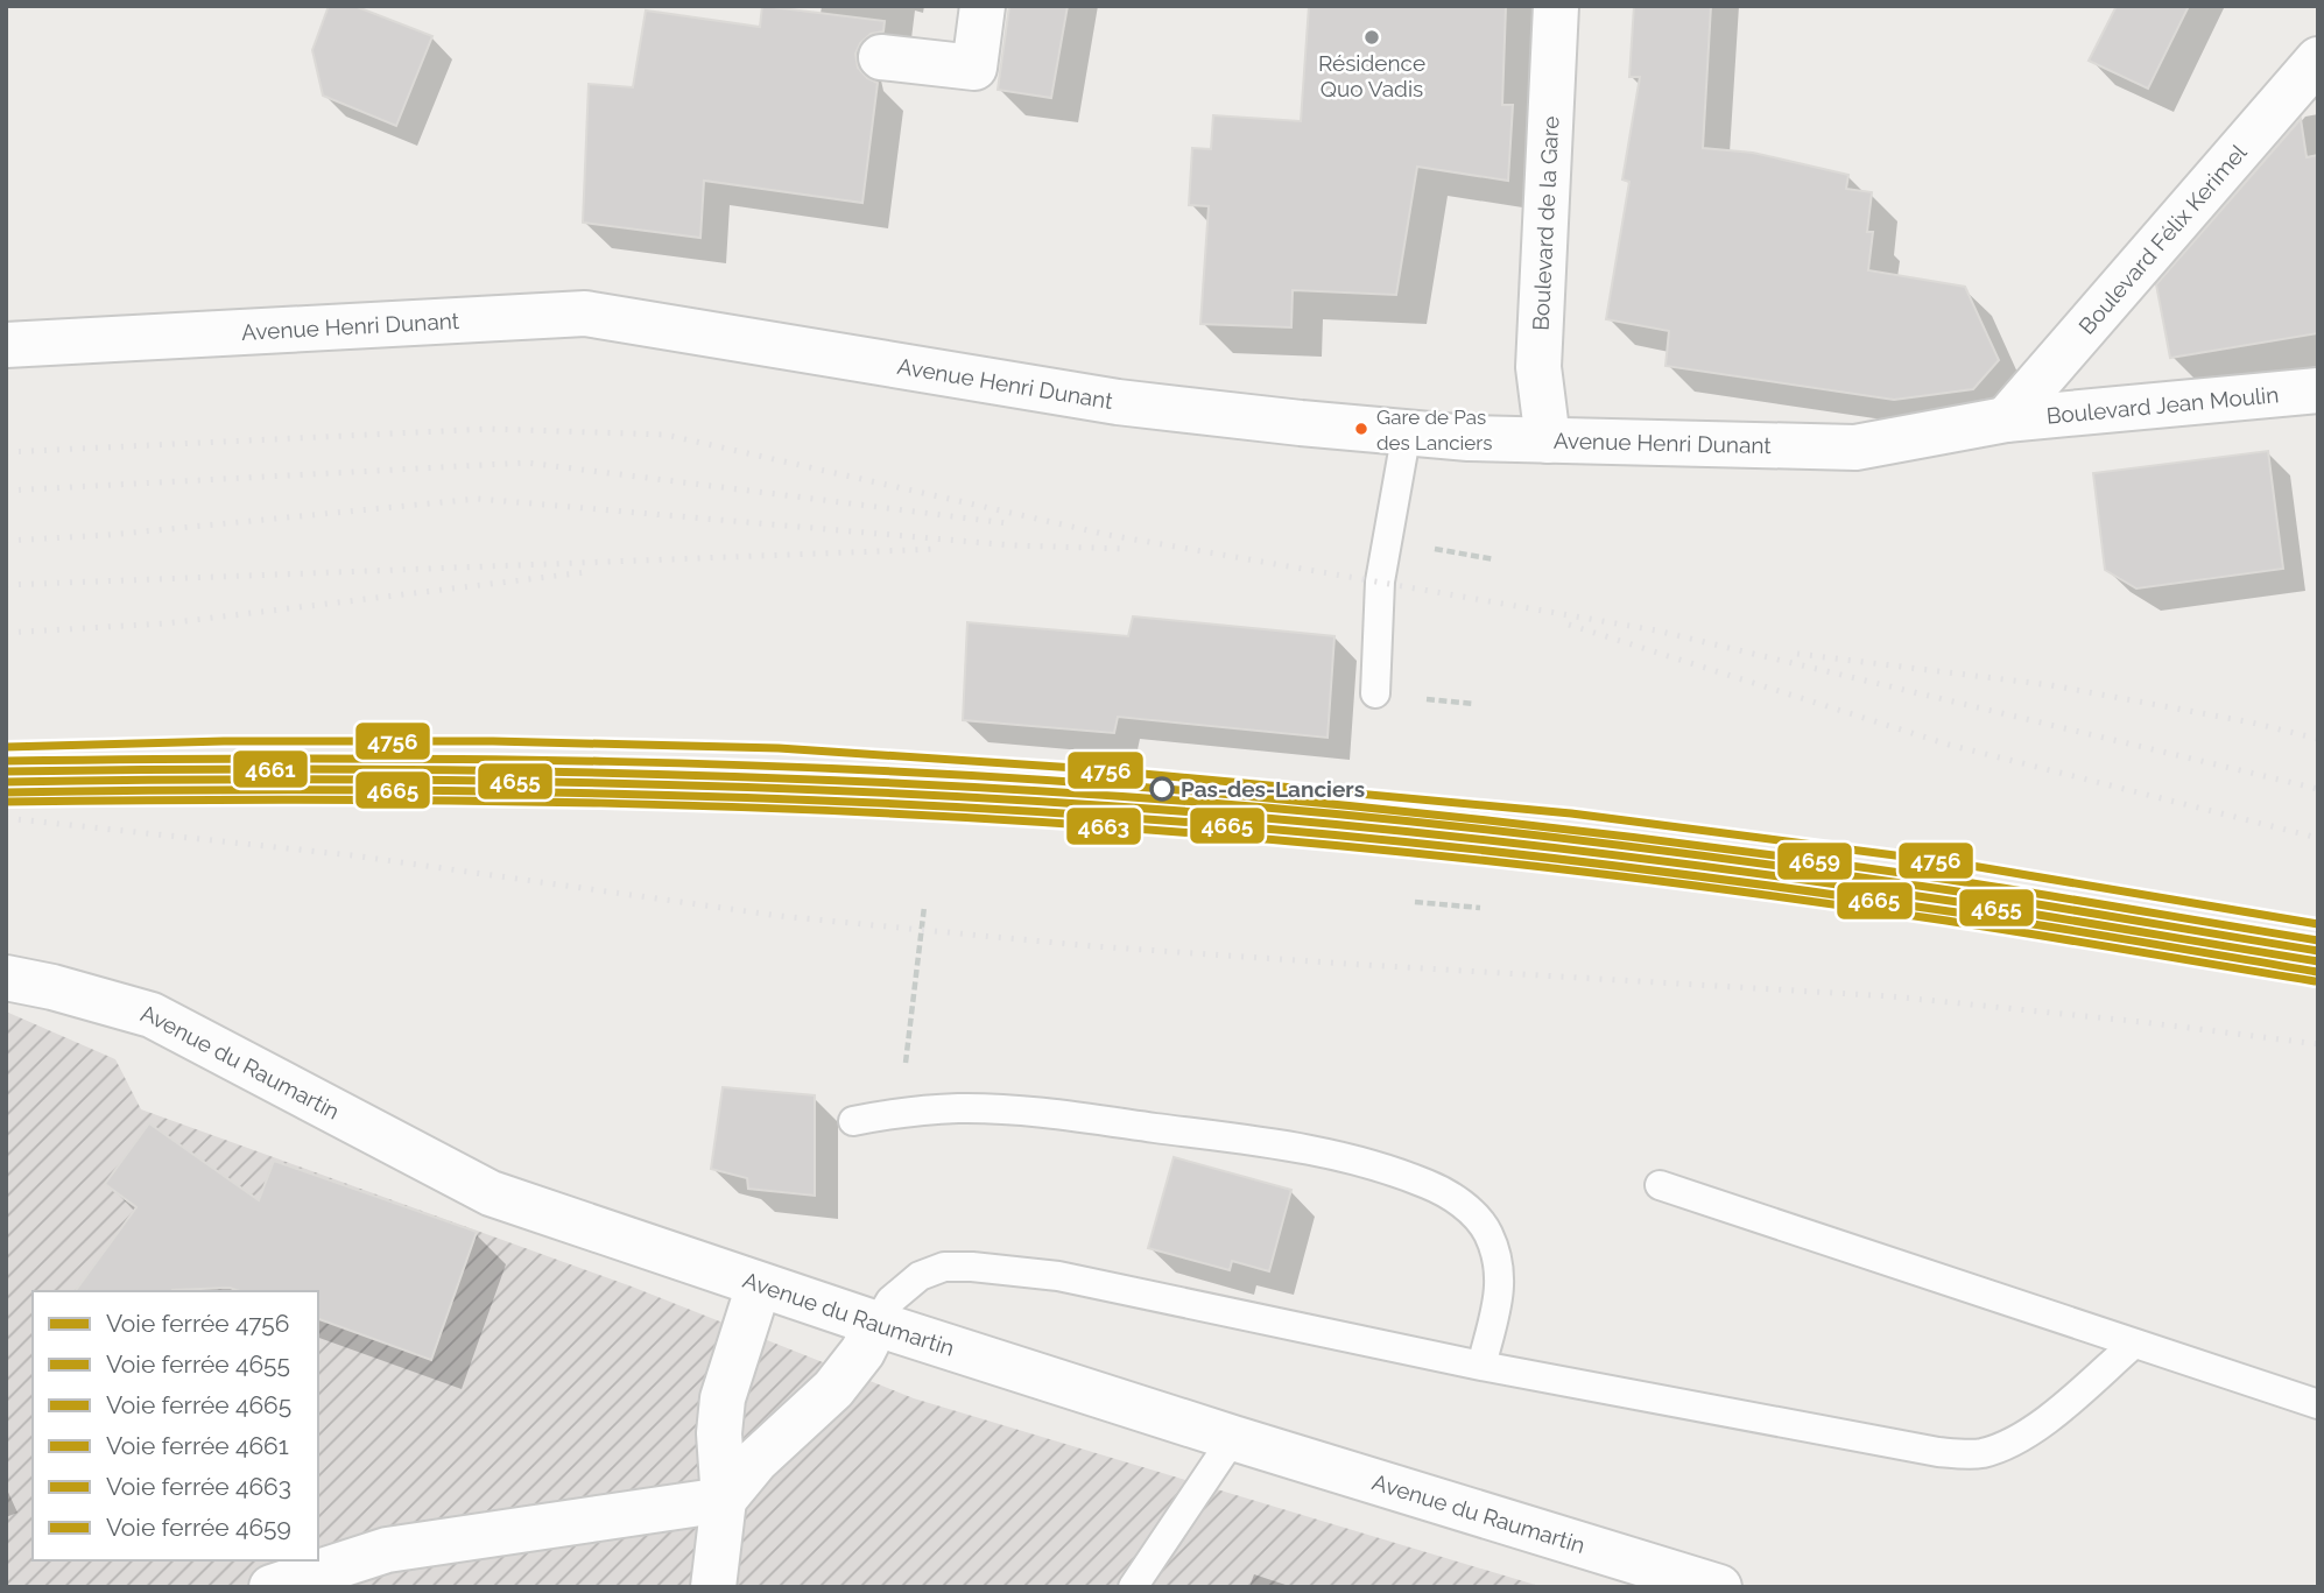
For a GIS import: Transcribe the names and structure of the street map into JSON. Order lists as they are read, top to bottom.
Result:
{
  "streets": {
    "street": [
      "Boulevard de la Gare",
      "Boulevard Félix Kerimel",
      "Avenue Henri Dunant",
      "Boulevard Jean Moulin",
      "Avenue du Raumartin"
    ]
  },
  "crossings": [
    ["Boulevard de la Gare", "Avenue Henri Dunant"],
    ["Boulevard Félix Kerimel", "Avenue Henri Dunant"],
    ["Boulevard Félix Kerimel", "Boulevard Jean Moulin"],
    ["Avenue Henri Dunant", "Boulevard Jean Moulin"]
  ],
  "places": ["Résidence Quo Vadis", "Gare de Pas des Lanciers", "Pas-des-Lanciers"],
  "lines": [
    "rail line 4756",
    "rail line 4659",
    "rail line 4661",
    "rail line 4655",
    "rail line 4665",
    "rail line 4663"
  ],
  "legend": [
    "Voie ferrée 4756",
    "Voie ferrée 4655",
    "Voie ferrée 4665",
    "Voie ferrée 4661",
    "Voie ferrée 4663",
    "Voie ferrée 4659"
  ]
}
